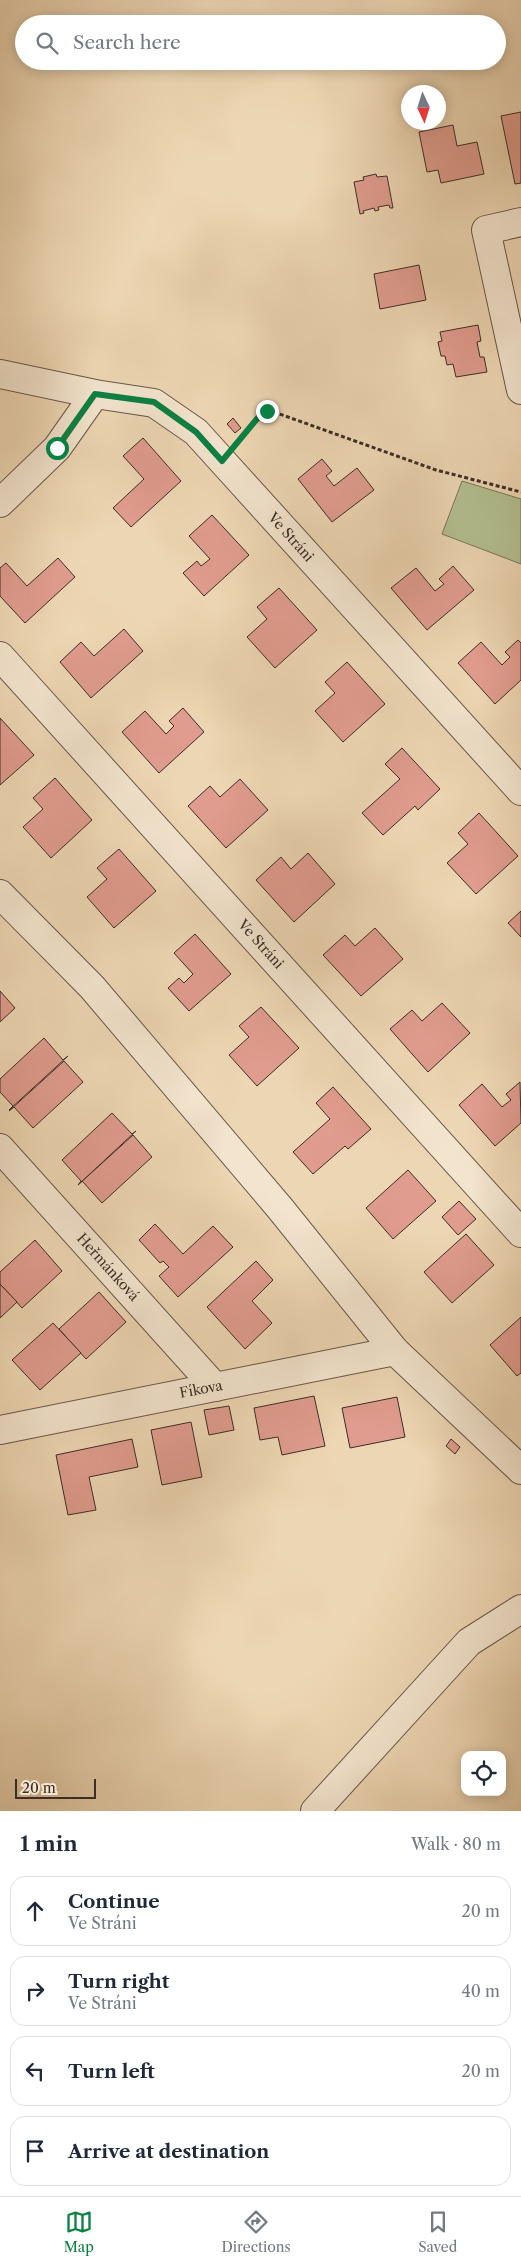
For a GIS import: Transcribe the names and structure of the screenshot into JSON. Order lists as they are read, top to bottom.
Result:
{
  "streets": {
    "street": ["Ve Stráni", "Heřmánková", "Fíkova"]
  },
  "crossings": [
    ["Heřmánková", "Fíkova"]
  ],
  "scale_bar": "20 m",
  "north": "bottom",
  "page": {
    "search": "Search here",
    "scale": "20 m",
    "heading": ["1 min", "Walk · 80 m"],
    "list": [
      ["Continue", "Ve Stráni", "20 m"],
      ["Turn right", "Ve Stráni", "40 m"],
      ["Turn left", "20 m"],
      "Arrive at destination"
    ],
    "nav": ["Map", "Directions", "Saved"]
  }
}
